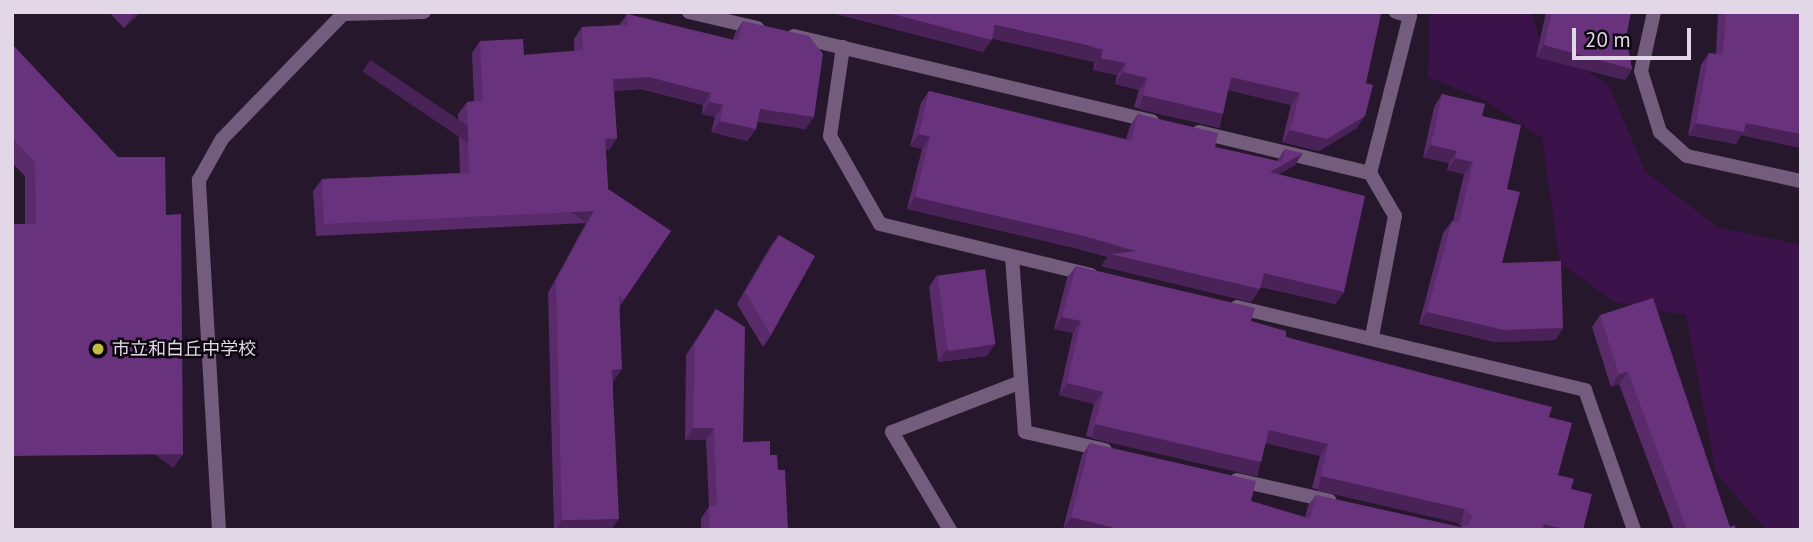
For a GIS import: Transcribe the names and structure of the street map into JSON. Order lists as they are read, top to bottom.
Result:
{
  "places": ["市立和白丘中学校"],
  "scale_bar": "20 m"
}
